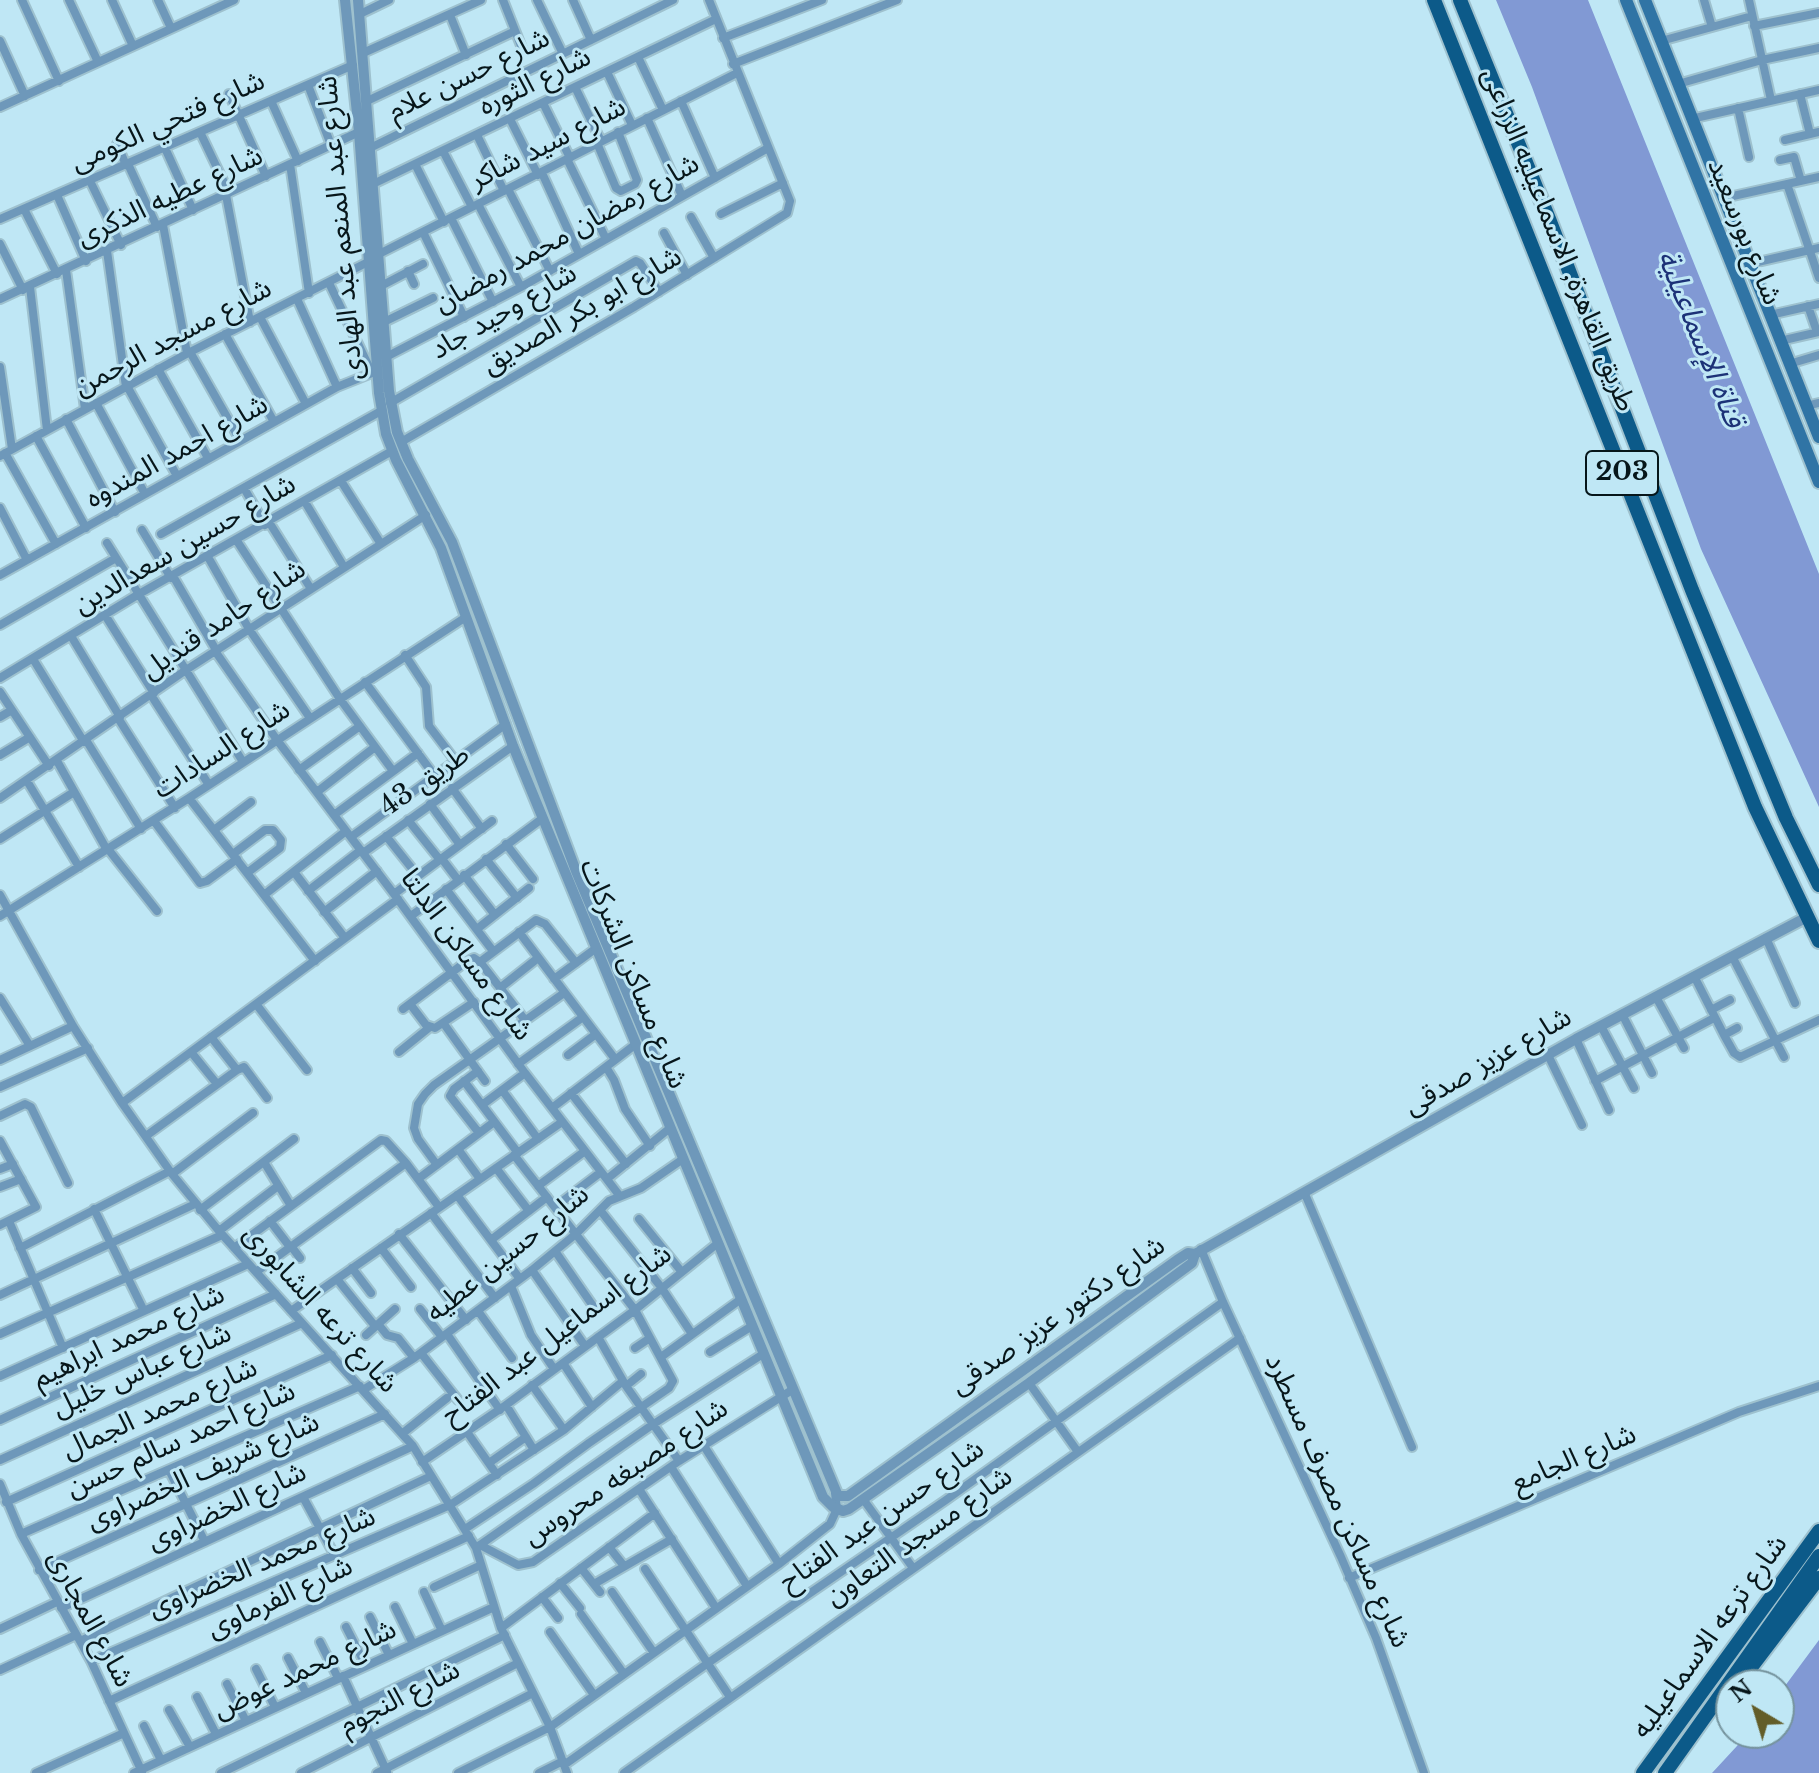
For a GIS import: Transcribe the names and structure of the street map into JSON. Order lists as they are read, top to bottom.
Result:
{
  "streets": {
    "main road": [
      "شارع بورسعيد",
      "طريق القاهرة, الاسماعيليه الزراعى",
      "203",
      "شارع ترعه الاسماعيليه"
    ],
    "street": [
      "شارع حسن علام",
      "شارع الثوره",
      "شارع فتحي الكومى",
      "شارع سيد شاكر",
      "شارع عطيه الذكرى",
      "شارع عبد المنعم عبد الهادى",
      "شارع رمضان محمد رمضان",
      "شارع ابو بكر الصديق",
      "شارع وحيد جاد",
      "شارع مسجد الرحمن",
      "شارع احمد المندوه",
      "شارع حسين سعدالدين",
      "شارع حامد قنديل",
      "شارع السادات",
      "طريق 43",
      "شارع مساكن الدلتا",
      "شارع مساكن الشركات",
      "شارع عزيز صدقى",
      "شارع حسين عطيه",
      "شارع ترعه الشابورى",
      "شارع دكتور عزيز صدقى",
      "شارع اسماعيل عبد الفتاح",
      "شارع محمد ابراهيم",
      "شارع عباس خليل",
      "شارع محمد الجمال",
      "شارع احمد سالم حسن",
      "شارع الجامع",
      "شارع شريف الخضراوى",
      "شارع مصبغه محروس",
      "شارع مساكن مصرف مسطرد",
      "شارع الخضراوى",
      "شارع حسن عبد الفتاح",
      "شارع مسجد التعاون",
      "شارع محمد الخضراوى",
      "شارع الفرماوى",
      "شارع المجارى",
      "شارع محمد عوض",
      "شارع النجوم"
    ]
  },
  "crossings": [
    ["شارع حسن علام", "شارع عبد المنعم عبد الهادى"],
    ["شارع الثوره", "شارع عبد المنعم عبد الهادى"],
    ["شارع فتحي الكومى", "شارع عبد المنعم عبد الهادى"],
    ["شارع سيد شاكر", "شارع عبد المنعم عبد الهادى"],
    ["شارع عطيه الذكرى", "شارع عبد المنعم عبد الهادى"],
    ["شارع عبد المنعم عبد الهادى", "شارع رمضان محمد رمضان"],
    ["شارع عبد المنعم عبد الهادى", "شارع ابو بكر الصديق"],
    ["شارع عبد المنعم عبد الهادى", "شارع وحيد جاد"],
    ["شارع عبد المنعم عبد الهادى", "شارع مسجد الرحمن"],
    ["شارع عبد المنعم عبد الهادى", "شارع احمد المندوه"],
    ["شارع عبد المنعم عبد الهادى", "شارع حسين سعدالدين"],
    ["شارع عبد المنعم عبد الهادى", "شارع مساكن الشركات"],
    ["طريق القاهرة, الاسماعيليه الزراعى", "شارع عزيز صدقى"],
    ["شارع ابو بكر الصديق", "شارع مساكن الشركات"],
    ["شارع حسين سعدالدين", "شارع مساكن الدلتا"],
    ["شارع حسين سعدالدين", "شارع مساكن الشركات"],
    ["شارع حامد قنديل", "شارع مساكن الدلتا"],
    ["شارع حامد قنديل", "شارع مساكن الشركات"],
    ["شارع السادات", "شارع مساكن الدلتا"],
    ["شارع السادات", "شارع مساكن الشركات"],
    ["شارع السادات", "شارع ترعه الشابورى"],
    ["طريق 43", "شارع مساكن الدلتا"],
    ["طريق 43", "شارع مساكن الشركات"],
    ["شارع مساكن الدلتا", "شارع حسين عطيه"],
    ["شارع مساكن الشركات", "شارع حسين عطيه"],
    ["شارع مساكن الشركات", "شارع دكتور عزيز صدقى"],
    ["شارع مساكن الشركات", "شارع اسماعيل عبد الفتاح"],
    ["شارع مساكن الشركات", "شارع مصبغه محروس"],
    ["شارع عزيز صدقى", "شارع دكتور عزيز صدقى"],
    ["شارع عزيز صدقى", "شارع مساكن مصرف مسطرد"],
    ["شارع حسين عطيه", "شارع ترعه الشابورى"],
    ["شارع حسين عطيه", "شارع احمد سالم حسن"],
    ["شارع ترعه الشابورى", "شارع دكتور عزيز صدقى"],
    ["شارع ترعه الشابورى", "شارع اسماعيل عبد الفتاح"],
    ["شارع ترعه الشابورى", "شارع محمد ابراهيم"],
    ["شارع ترعه الشابورى", "شارع عباس خليل"],
    ["شارع ترعه الشابورى", "شارع محمد الجمال"],
    ["شارع ترعه الشابورى", "شارع احمد سالم حسن"],
    ["شارع ترعه الشابورى", "شارع شريف الخضراوى"],
    ["شارع ترعه الشابورى", "شارع مصبغه محروس"],
    ["شارع ترعه الشابورى", "شارع الخضراوى"],
    ["شارع ترعه الشابورى", "شارع حسن عبد الفتاح"],
    ["شارع ترعه الشابورى", "شارع محمد الخضراوى"],
    ["شارع ترعه الشابورى", "شارع الفرماوى"],
    ["شارع ترعه الشابورى", "شارع محمد عوض"],
    ["شارع ترعه الشابورى", "شارع النجوم"],
    ["شارع دكتور عزيز صدقى", "شارع مساكن مصرف مسطرد"],
    ["شارع محمد الجمال", "شارع المجارى"],
    ["شارع احمد سالم حسن", "شارع المجارى"],
    ["شارع الجامع", "شارع مساكن مصرف مسطرد"],
    ["شارع شريف الخضراوى", "شارع المجارى"],
    ["شارع مساكن مصرف مسطرد", "شارع حسن عبد الفتاح"],
    ["شارع مساكن مصرف مسطرد", "شارع مسجد التعاون"],
    ["شارع الخضراوى", "شارع المجارى"],
    ["شارع محمد الخضراوى", "شارع المجارى"],
    ["شارع الفرماوى", "شارع المجارى"],
    ["شارع المجارى", "شارع محمد عوض"]
  ],
  "water": ["قناة الإسماعيلية"],
  "north": "top left"
}
